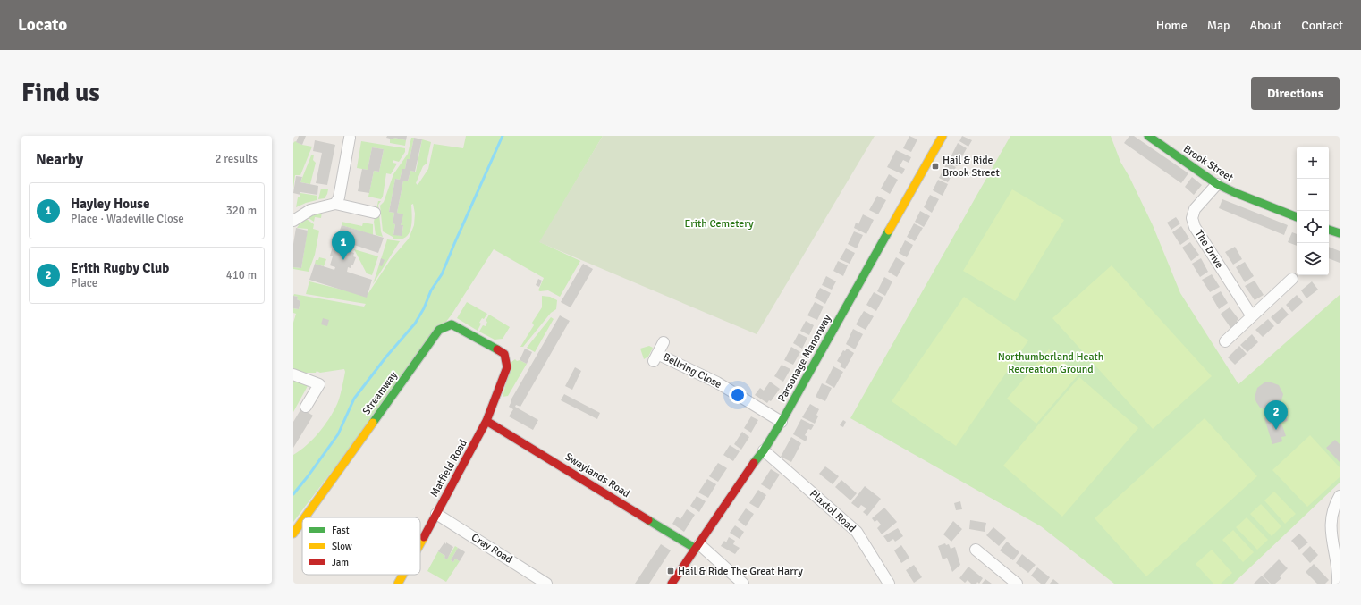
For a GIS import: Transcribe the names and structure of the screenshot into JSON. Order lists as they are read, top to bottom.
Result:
{
  "streets": {
    "street": [
      "Brook Street",
      "The Drive",
      "Parsonage Manorway",
      "Bellring Close",
      "Streamway",
      "Matfield Road",
      "Swaylands Road",
      "Plaxtol Road",
      "Cray Road"
    ]
  },
  "crossings": [
    ["Brook Street", "The Drive"],
    ["Parsonage Manorway", "Bellring Close"],
    ["Parsonage Manorway", "Swaylands Road"],
    ["Parsonage Manorway", "Plaxtol Road"],
    ["Streamway", "Matfield Road"],
    ["Matfield Road", "Swaylands Road"],
    ["Matfield Road", "Cray Road"]
  ],
  "parks": ["Erith Cemetery", "Northumberland Heath Recreation Ground"],
  "places": {
    "transit": ["Hail & Ride Brook Street", "Hail & Ride The Great Harry"]
  },
  "legend": ["Fast", "Slow", "Jam"],
  "page": {
    "header": "Locato",
    "nav": [
      "Home",
      "Map",
      "About",
      "Contact"
    ],
    "buttons": "Directions",
    "title": "Find us",
    "heading": ["Nearby", "2 results"],
    "map_buttons": ["+", "−"],
    "list": [
      {
        "mark": "1",
        "name": "Hayley House",
        "note": "Place · Wadeville Close",
        "value": "320 m"
      },
      {
        "mark": "2",
        "name": "Erith Rugby Club",
        "note": "Place",
        "value": "410 m"
      }
    ],
    "pins": ["1", "2"]
  }
}
